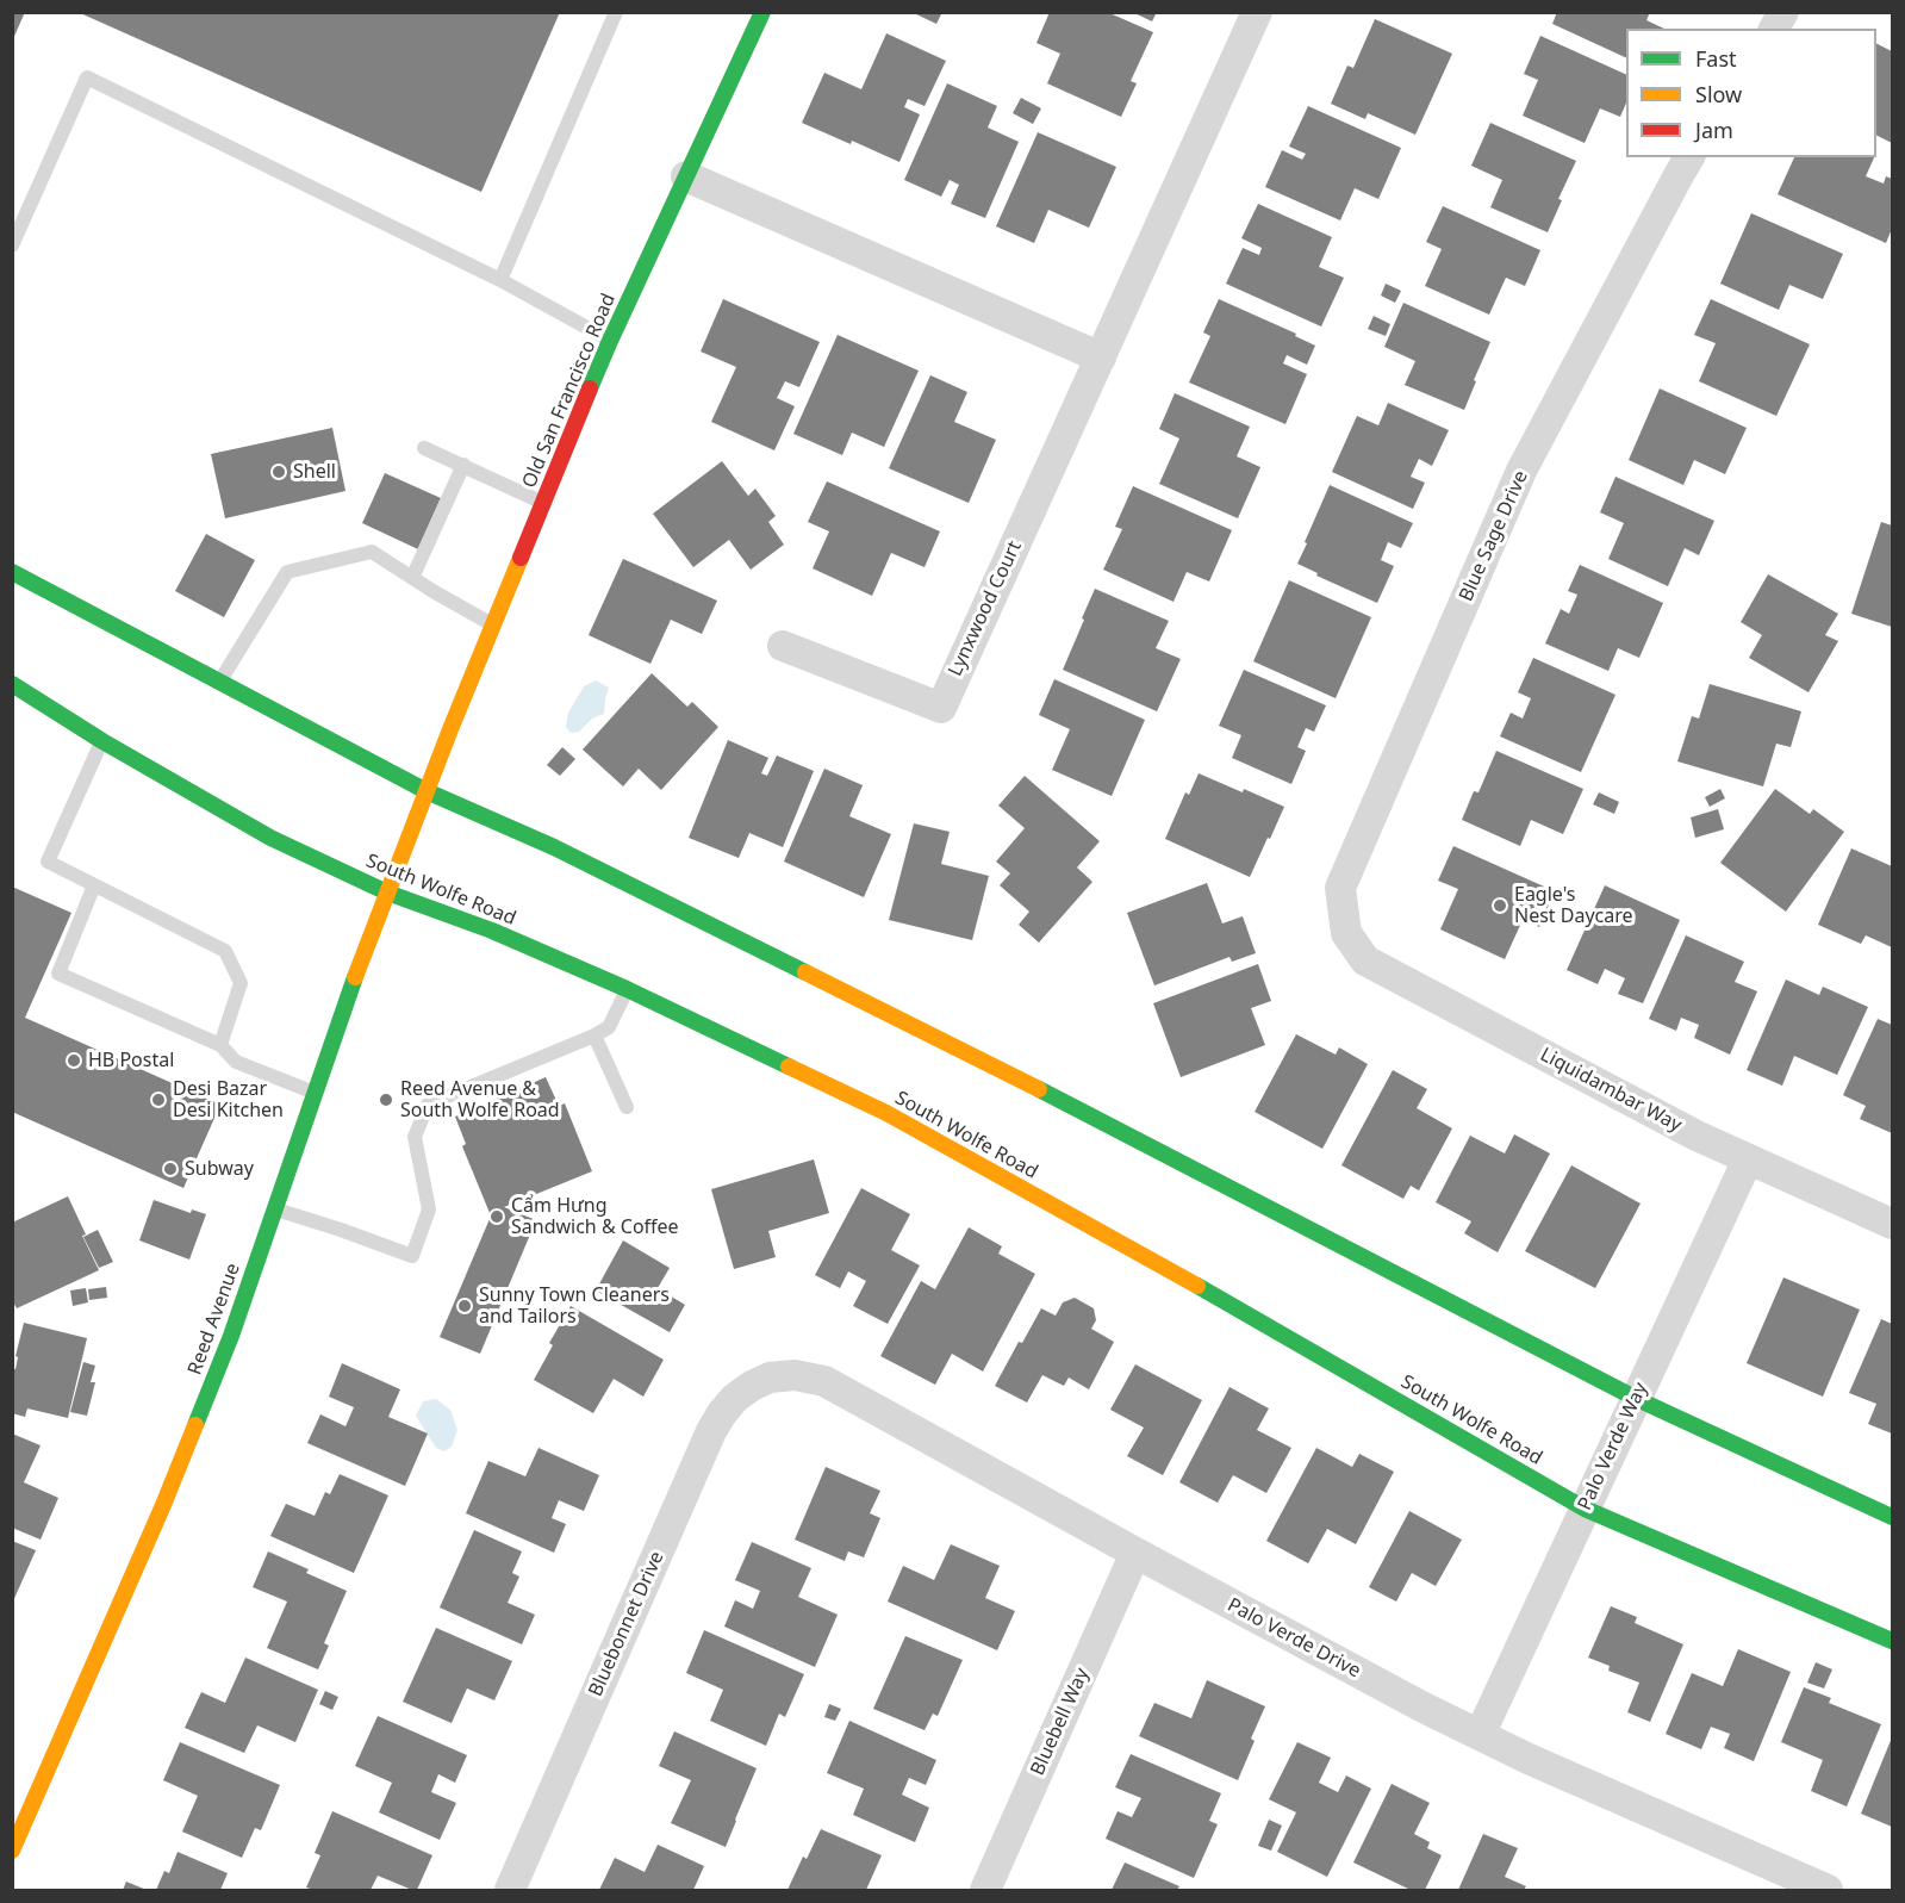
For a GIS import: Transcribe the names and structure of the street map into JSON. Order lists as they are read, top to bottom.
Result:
{
  "streets": {
    "main road": ["Old San Francisco Road", "South Wolfe Road", "Reed Avenue"],
    "street": [
      "Blue Sage Drive",
      "Lynxwood Court",
      "Liquidambar Way",
      "Palo Verde Way",
      "Bluebonnet Drive",
      "Palo Verde Drive",
      "Bluebell Way"
    ]
  },
  "crossings": [
    ["Old San Francisco Road", "Reed Avenue"],
    ["Blue Sage Drive", "Liquidambar Way"],
    ["South Wolfe Road", "Reed Avenue"],
    ["South Wolfe Road", "Palo Verde Way"],
    ["Liquidambar Way", "Palo Verde Way"],
    ["Palo Verde Way", "Palo Verde Drive"],
    ["Bluebonnet Drive", "Palo Verde Drive"],
    ["Palo Verde Drive", "Bluebell Way"]
  ],
  "places": [
    "Shell",
    "Eagle's Nest Daycare",
    "HB Postal",
    "Desi Bazar Desi Kitchen",
    "Reed Avenue & South Wolfe Road",
    "Subway",
    "Cẩm Hưng Sandwich & Coffee",
    "Sunny Town Cleaners and Tailors"
  ],
  "legend": ["Fast", "Slow", "Jam"]
}
